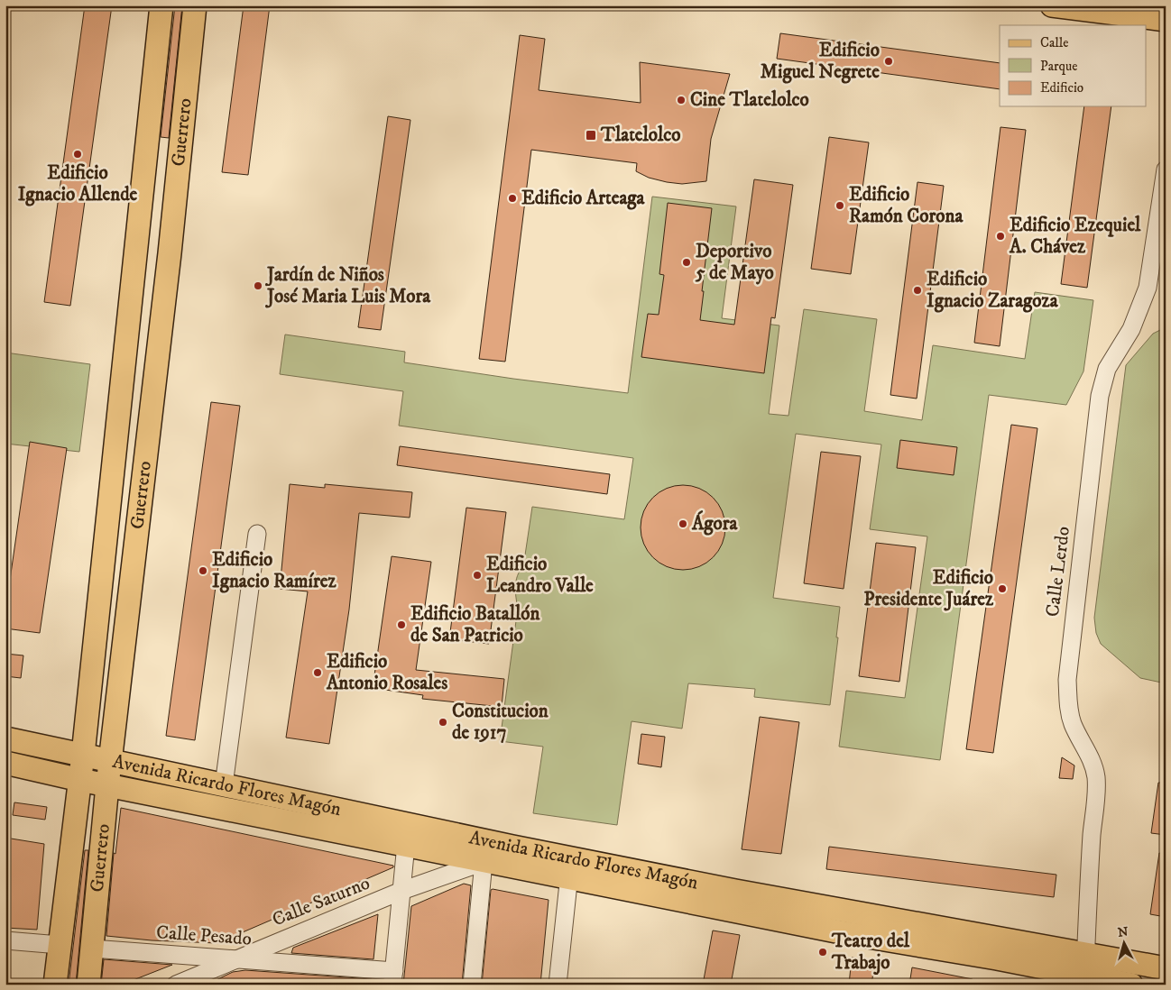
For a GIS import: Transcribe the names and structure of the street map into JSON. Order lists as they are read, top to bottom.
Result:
{
  "streets": {
    "main road": ["Guerrero", "Avenida Ricardo Flores Magón"],
    "street": ["Calle Lerdo", "Calle Saturno", "Calle Pesado"]
  },
  "crossings": [
    ["Guerrero", "Avenida Ricardo Flores Magón"],
    ["Guerrero", "Calle Pesado"],
    ["Calle Lerdo", "Avenida Ricardo Flores Magón"],
    ["Avenida Ricardo Flores Magón", "Calle Saturno"],
    ["Calle Saturno", "Calle Pesado"]
  ],
  "places": {
    "other": [
      "Edificio Miguel Negrete",
      "Cine Tlatelolco",
      "Edificio Ignacio Allende",
      "Edificio Arteaga",
      "Edificio Ramón Corona",
      "Edificio Ezequiel A. Chávez",
      "Deportivo 5 de Mayo",
      "Jardín de Niños José Maria Luis Mora",
      "Edificio Ignacio Zaragoza",
      "Ágora",
      "Edificio Ignacio Ramírez",
      "Edificio Leandro Valle",
      "Edificio Presidente Juárez",
      "Edificio Batallón de San Patricio",
      "Edificio Antonio Rosales",
      "Constitucion de 1917",
      "Teatro del Trabajo"
    ],
    "transit": ["Tlatelolco"]
  },
  "legend": ["Calle", "Parque", "Edificio"],
  "north": "top"
}
